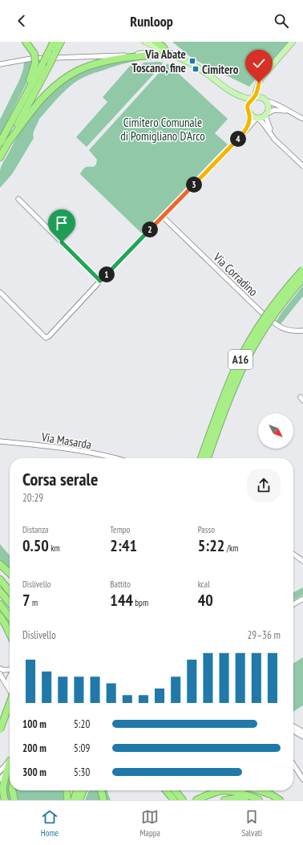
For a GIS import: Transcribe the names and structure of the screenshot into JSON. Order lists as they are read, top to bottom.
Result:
{
  "streets": {
    "highway": ["A16"],
    "street": ["Via Corradino", "Via Masarda"]
  },
  "parks": ["Cimitero Comunale di Pomigliano D'Arco"],
  "places": {
    "transit": ["Via Abate Toscano, fine", "Cimitero"]
  },
  "north": "bottom right",
  "page": {
    "header": "Runloop",
    "pins": [
      "4",
      "3",
      "2",
      "1"
    ],
    "heading": ["Corsa serale", "20:29"],
    "stats": [
      ["Distanza", "0.50 km"],
      ["Tempo", "2:41"],
      ["Passo", "5:22 /km"],
      ["Dislivello", "7 m"],
      ["Battito", "144 bpm"],
      ["kcal", "40"]
    ],
    "chart": ["Dislivello", "29–36 m"],
    "list": [
      {
        "name": "100 m",
        "note": "5:20"
      },
      {
        "name": "200 m",
        "note": "5:09"
      },
      {
        "name": "300 m",
        "note": "5:30"
      }
    ],
    "tabs": ["Home", "Mappa", "Salvati"]
  }
}
